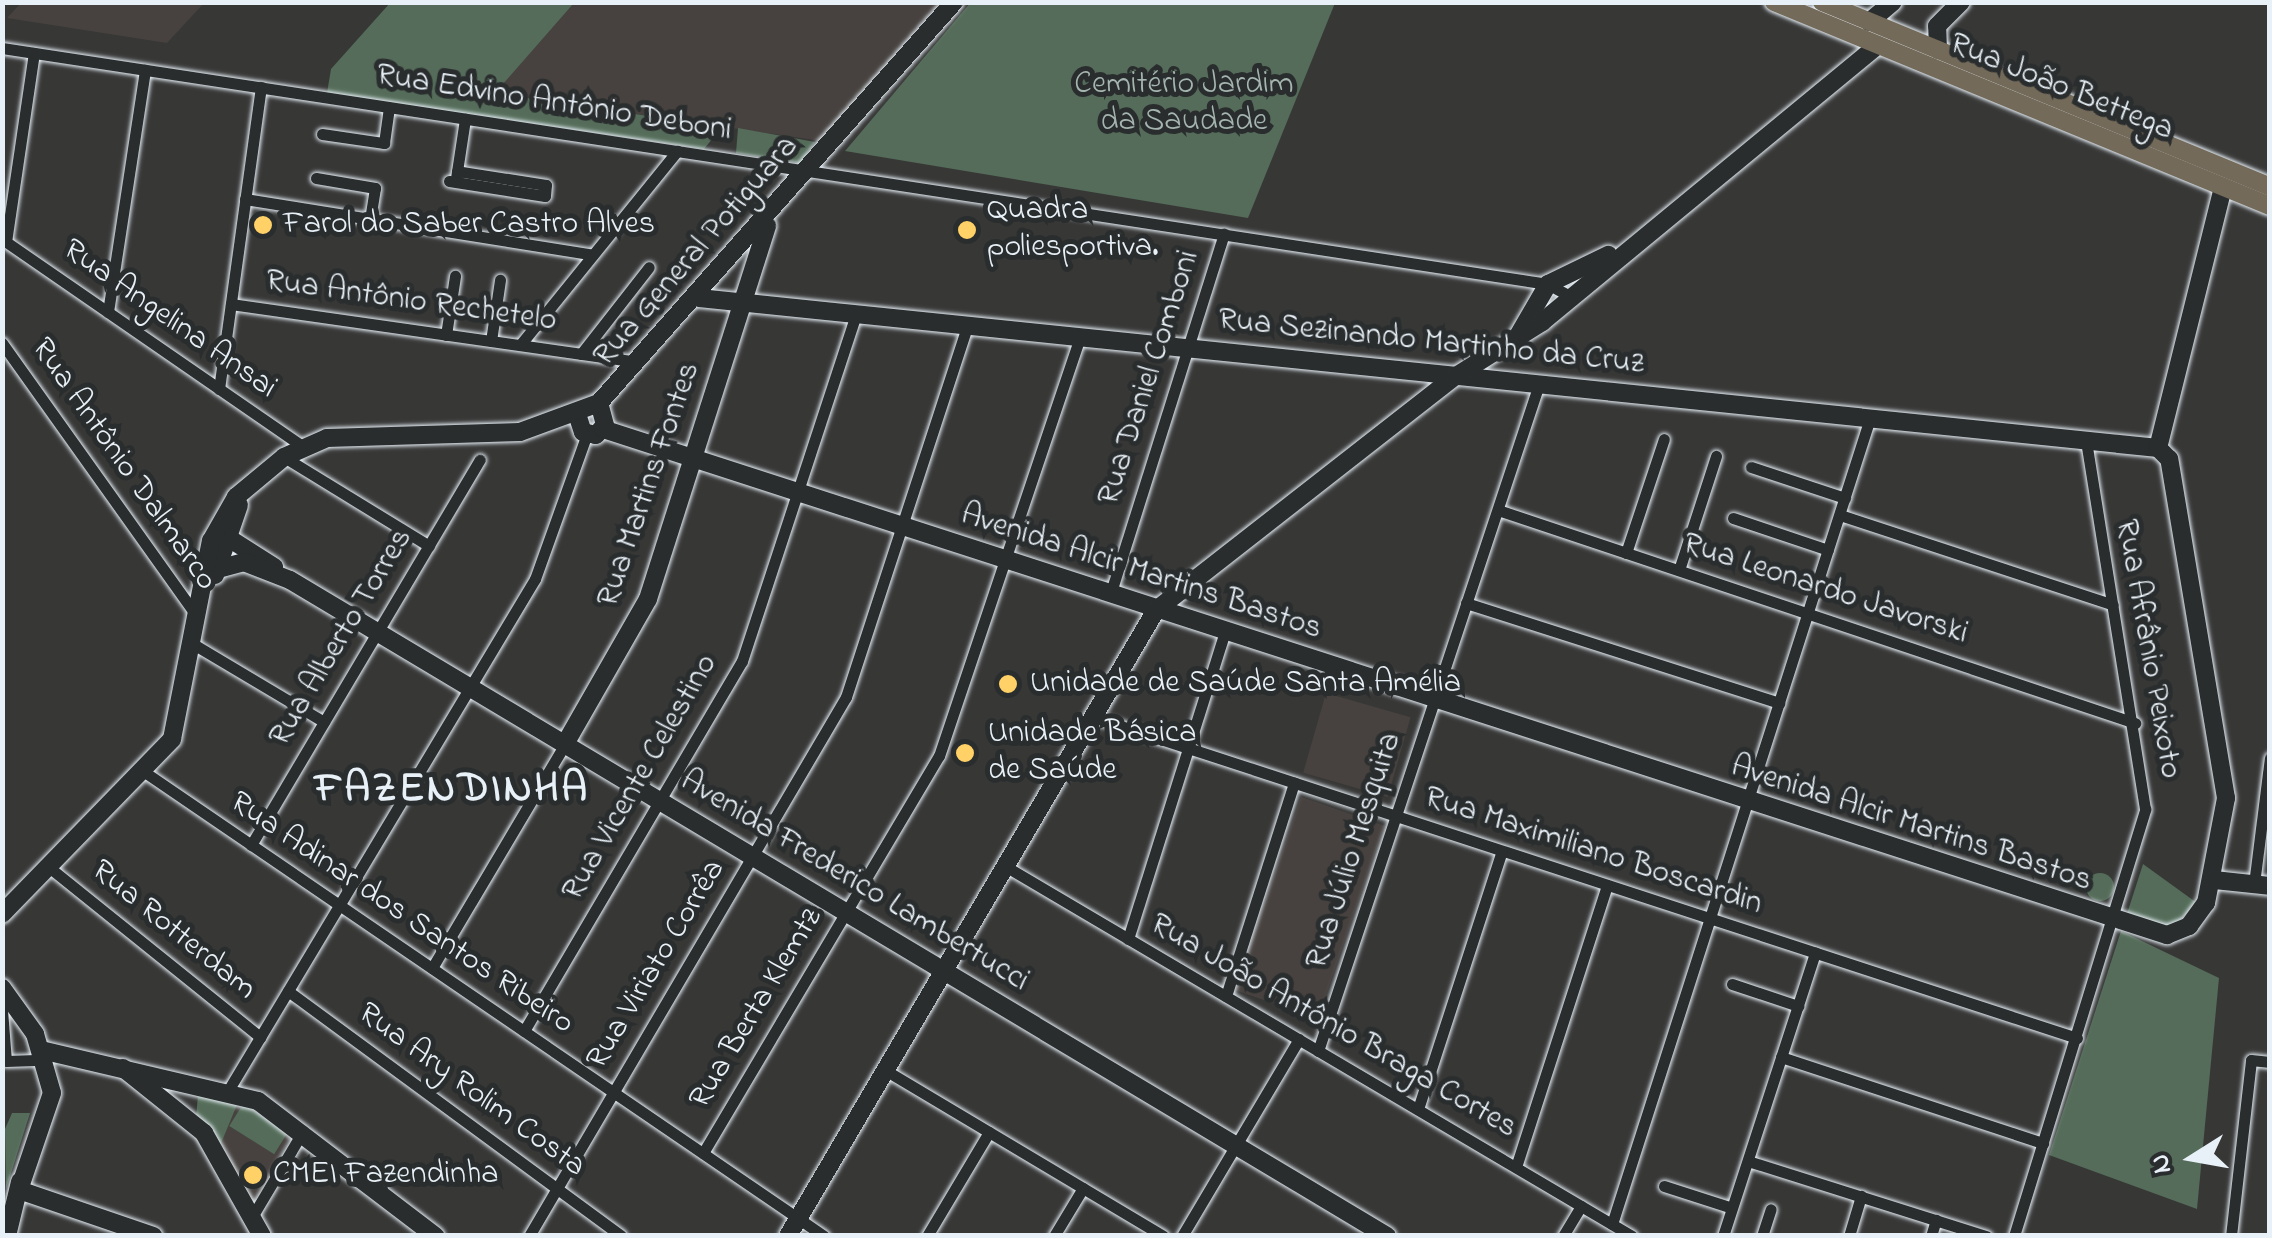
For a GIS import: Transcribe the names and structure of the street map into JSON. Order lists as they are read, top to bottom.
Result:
{
  "streets": {
    "main road": ["Rua João Bettega"],
    "street": [
      "Rua Edvino Antônio Deboni",
      "Rua General Potiguara",
      "Rua Antônio Rechetelo",
      "Rua Angelina Ansai",
      "Rua Sezinando Martinho da Cruz",
      "Rua Daniel Comboni",
      "Rua Antônio Dalmarco",
      "Rua Martins Fontes",
      "Avenida Alcir Martins Bastos",
      "Rua Leonardo Javorski",
      "Rua Alberto Torres",
      "Rua Afrânio Peixoto",
      "Rua Vicente Celestino",
      "Rua Júlio Mesquita",
      "Rua Maximiliano Boscardin",
      "Avenida Frederico Lambertucci",
      "Rua Adinar dos Santos Ribeiro",
      "Rua Rotterdam",
      "Rua Viriato Corrêa",
      "Rua Berta Klemtz",
      "Rua João Antônio Braga Cortes",
      "Rua Ary Rolim Costa"
    ]
  },
  "crossings": [
    ["Rua Edvino Antônio Deboni", "Rua General Potiguara"],
    ["Rua Edvino Antônio Deboni", "Rua Daniel Comboni"],
    ["Rua General Potiguara", "Rua Antônio Rechetelo"],
    ["Rua General Potiguara", "Rua Angelina Ansai"],
    ["Rua General Potiguara", "Rua Sezinando Martinho da Cruz"],
    ["Rua General Potiguara", "Rua Antônio Dalmarco"],
    ["Rua General Potiguara", "Rua Martins Fontes"],
    ["Rua General Potiguara", "Avenida Frederico Lambertucci"],
    ["Rua General Potiguara", "Rua Adinar dos Santos Ribeiro"],
    ["Rua General Potiguara", "Rua Rotterdam"],
    ["Rua Sezinando Martinho da Cruz", "Rua Daniel Comboni"],
    ["Rua Sezinando Martinho da Cruz", "Rua Martins Fontes"],
    ["Rua Sezinando Martinho da Cruz", "Rua Afrânio Peixoto"],
    ["Rua Sezinando Martinho da Cruz", "Rua Vicente Celestino"],
    ["Rua Sezinando Martinho da Cruz", "Rua Júlio Mesquita"],
    ["Rua Sezinando Martinho da Cruz", "Rua Viriato Corrêa"],
    ["Rua Sezinando Martinho da Cruz", "Rua Berta Klemtz"],
    ["Rua Daniel Comboni", "Avenida Alcir Martins Bastos"],
    ["Rua Martins Fontes", "Avenida Alcir Martins Bastos"],
    ["Rua Martins Fontes", "Avenida Frederico Lambertucci"],
    ["Rua Martins Fontes", "Rua Adinar dos Santos Ribeiro"],
    ["Avenida Alcir Martins Bastos", "Rua Afrânio Peixoto"],
    ["Avenida Alcir Martins Bastos", "Rua Vicente Celestino"],
    ["Avenida Alcir Martins Bastos", "Rua Júlio Mesquita"],
    ["Avenida Alcir Martins Bastos", "Rua Viriato Corrêa"],
    ["Avenida Alcir Martins Bastos", "Rua Berta Klemtz"],
    ["Rua Leonardo Javorski", "Rua Afrânio Peixoto"],
    ["Rua Leonardo Javorski", "Rua Júlio Mesquita"],
    ["Rua Alberto Torres", "Avenida Frederico Lambertucci"],
    ["Rua Alberto Torres", "Rua Adinar dos Santos Ribeiro"],
    ["Rua Afrânio Peixoto", "Rua Maximiliano Boscardin"],
    ["Rua Vicente Celestino", "Avenida Frederico Lambertucci"],
    ["Rua Vicente Celestino", "Rua Adinar dos Santos Ribeiro"],
    ["Rua Júlio Mesquita", "Rua Maximiliano Boscardin"],
    ["Rua Júlio Mesquita", "Rua João Antônio Braga Cortes"],
    ["Avenida Frederico Lambertucci", "Rua Viriato Corrêa"],
    ["Avenida Frederico Lambertucci", "Rua Berta Klemtz"],
    ["Rua Adinar dos Santos Ribeiro", "Rua Viriato Corrêa"],
    ["Rua Adinar dos Santos Ribeiro", "Rua Berta Klemtz"],
    ["Rua Viriato Corrêa", "Rua Ary Rolim Costa"]
  ],
  "districts": ["FAZENDINHA"],
  "parks": ["Cemitério Jardim da Saudade"],
  "places": [
    "Farol do Saber Castro Alves",
    "Quadra poliesportiva.",
    "Unidade de Saúde Santa Amélia",
    "Unidade Básica de Saúde",
    "CMEI Fazendinha"
  ],
  "north": "left"
}
